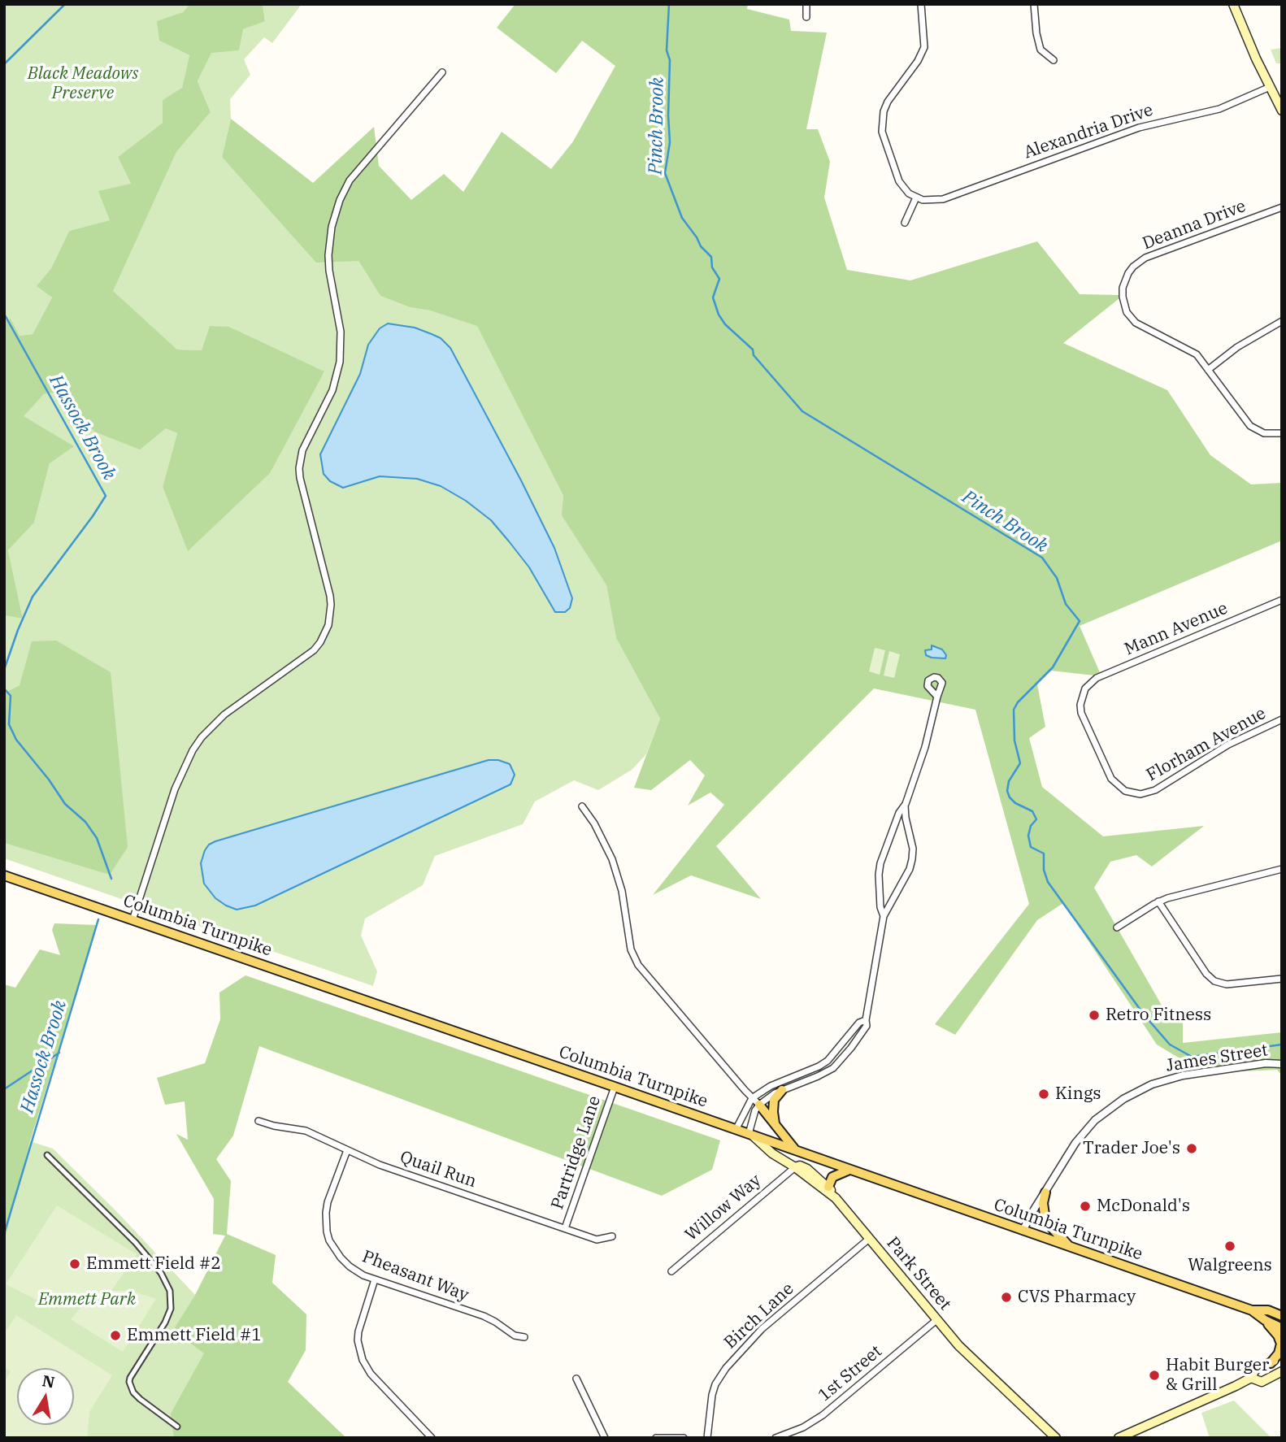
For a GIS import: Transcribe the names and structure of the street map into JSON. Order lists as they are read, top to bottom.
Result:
{
  "streets": {
    "main road": ["Columbia Turnpike", "Park Street"],
    "street": [
      "Alexandria Drive",
      "Deanna Drive",
      "Mann Avenue",
      "Florham Avenue",
      "James Street",
      "Partridge Lane",
      "Quail Run",
      "Willow Way",
      "Pheasant Way",
      "Birch Lane",
      "1st Street"
    ]
  },
  "crossings": [
    ["Mann Avenue", "Florham Avenue"],
    ["Columbia Turnpike", "James Street"],
    ["Columbia Turnpike", "Partridge Lane"],
    ["Columbia Turnpike", "Park Street"],
    ["Partridge Lane", "Quail Run"],
    ["Quail Run", "Pheasant Way"],
    ["Willow Way", "Park Street"],
    ["Park Street", "Birch Lane"],
    ["Park Street", "1st Street"]
  ],
  "water": ["Pinch Brook", "Hassock Brook"],
  "parks": ["Black Meadows Preserve", "Emmett Park"],
  "places": [
    "Retro Fitness",
    "Kings",
    "Trader Joe's",
    "McDonald's",
    "Walgreens",
    "Emmett Field #2",
    "CVS Pharmacy",
    "Emmett Field #1",
    "Habit Burger & Grill"
  ],
  "north": "top"
}
